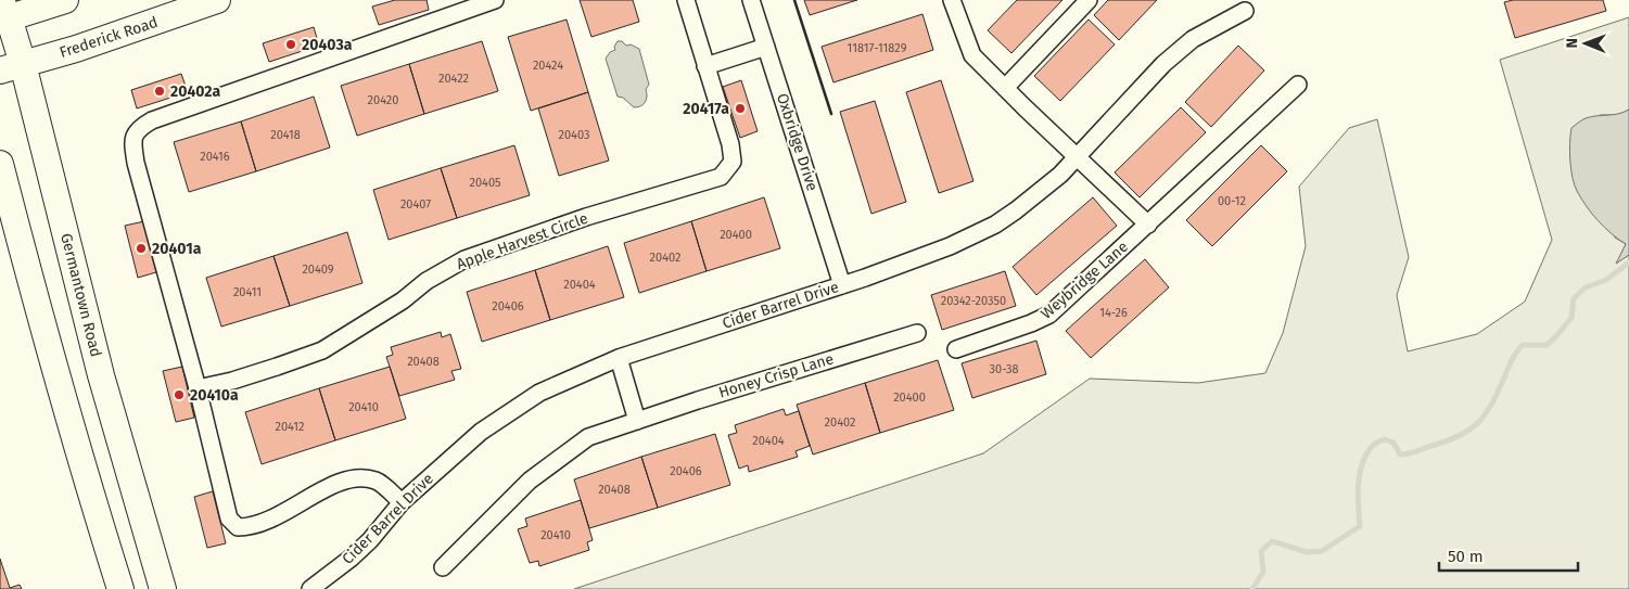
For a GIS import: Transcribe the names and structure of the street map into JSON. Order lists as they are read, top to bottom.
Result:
{
  "streets": {
    "main road": ["Frederick Road", "Germantown Road"],
    "street": [
      "Oxbridge Drive",
      "Apple Harvest Circle",
      "Weybridge Lane",
      "Cider Barrel Drive",
      "Honey Crisp Lane"
    ]
  },
  "crossings": [
    ["Frederick Road", "Germantown Road"],
    ["Oxbridge Drive", "Cider Barrel Drive"]
  ],
  "places": [
    "20403a",
    "20402a",
    "20417a",
    "20401a",
    "20410a"
  ],
  "house_numbers": [
    "11817-11829",
    "20424",
    "20422",
    "20420",
    "20418",
    "20403",
    "20416",
    "20405",
    "00-12",
    "20407",
    "20400",
    "20402",
    "20409",
    "20404",
    "20411",
    "20342-20350",
    "20406",
    "14-26",
    "20408",
    "30-38",
    "20400",
    "20410",
    "20402",
    "20412",
    "20404",
    "20406",
    "20408",
    "20410"
  ],
  "scale_bar": "50 m",
  "north": "left"
}
